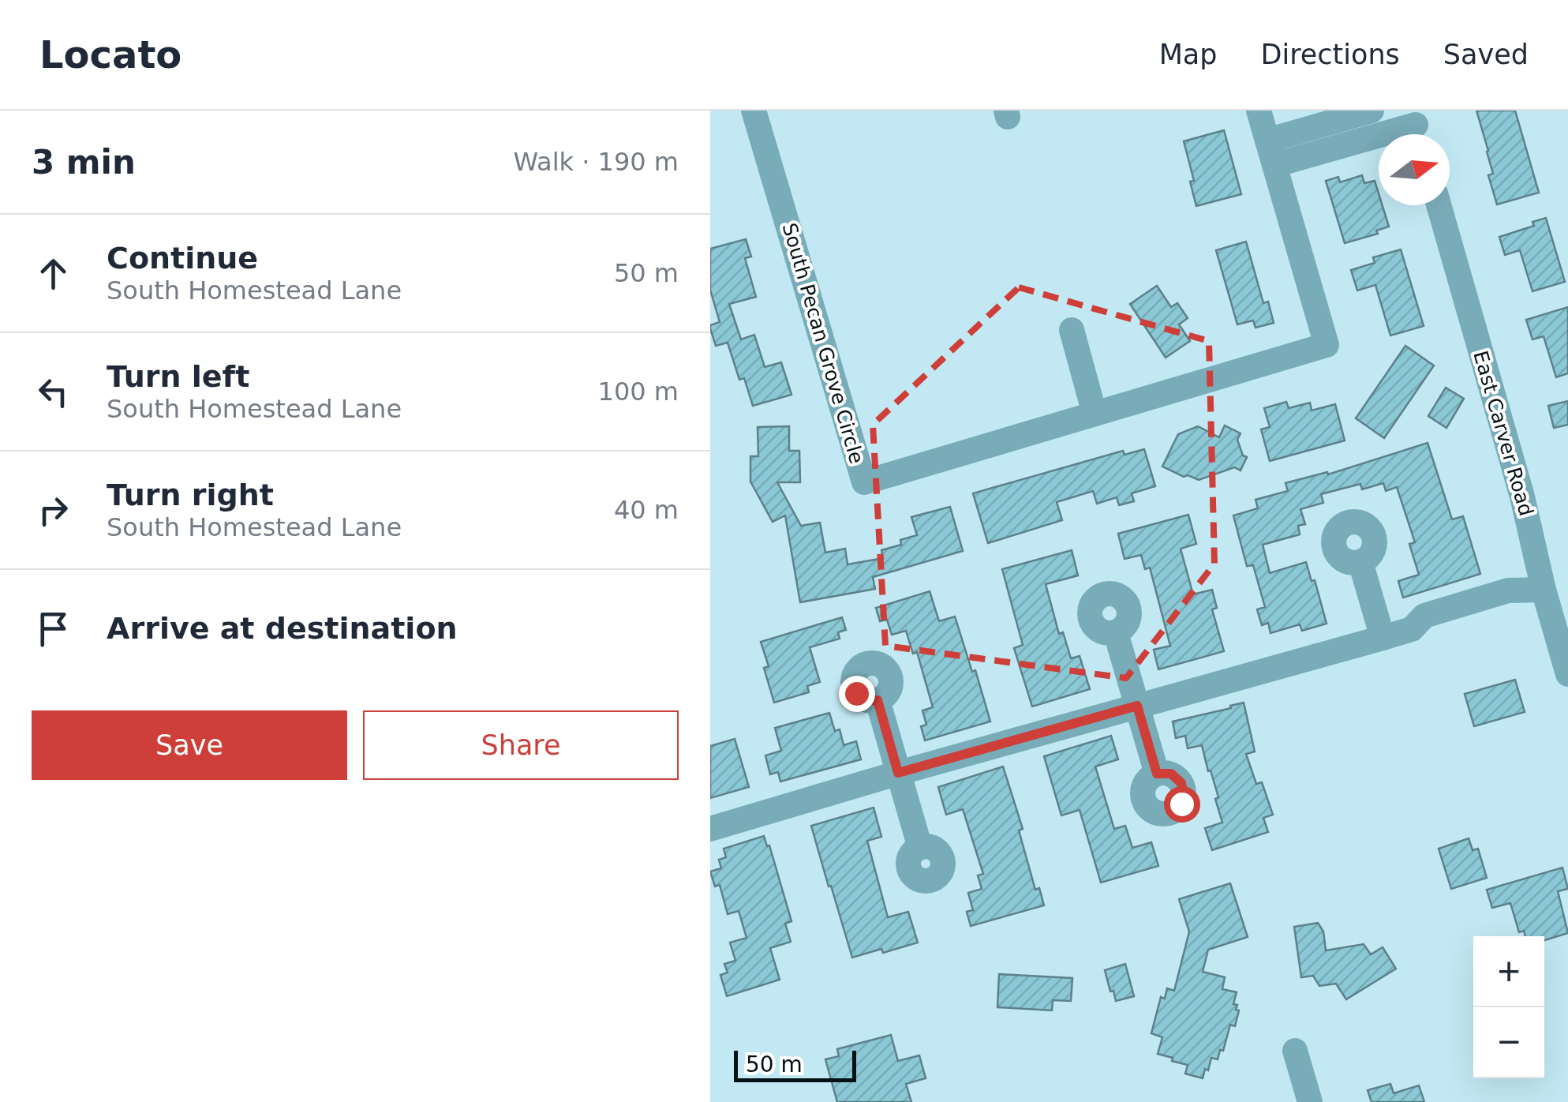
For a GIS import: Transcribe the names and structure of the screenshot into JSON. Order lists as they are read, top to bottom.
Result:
{
  "streets": {
    "street": ["South Pecan Grove Circle", "East Carver Road"]
  },
  "scale_bar": "50 m",
  "north": "right",
  "page": {
    "header": "Locato",
    "nav": ["Map", "Directions", "Saved"],
    "heading": ["3 min", "Walk · 190 m"],
    "list": [
      ["Continue", "South Homestead Lane", "50 m"],
      ["Turn left", "South Homestead Lane", "100 m"],
      ["Turn right", "South Homestead Lane", "40 m"],
      "Arrive at destination"
    ],
    "buttons": ["Save", "Share"],
    "map_buttons": ["+", "−"],
    "scale": "50 m"
  }
}
